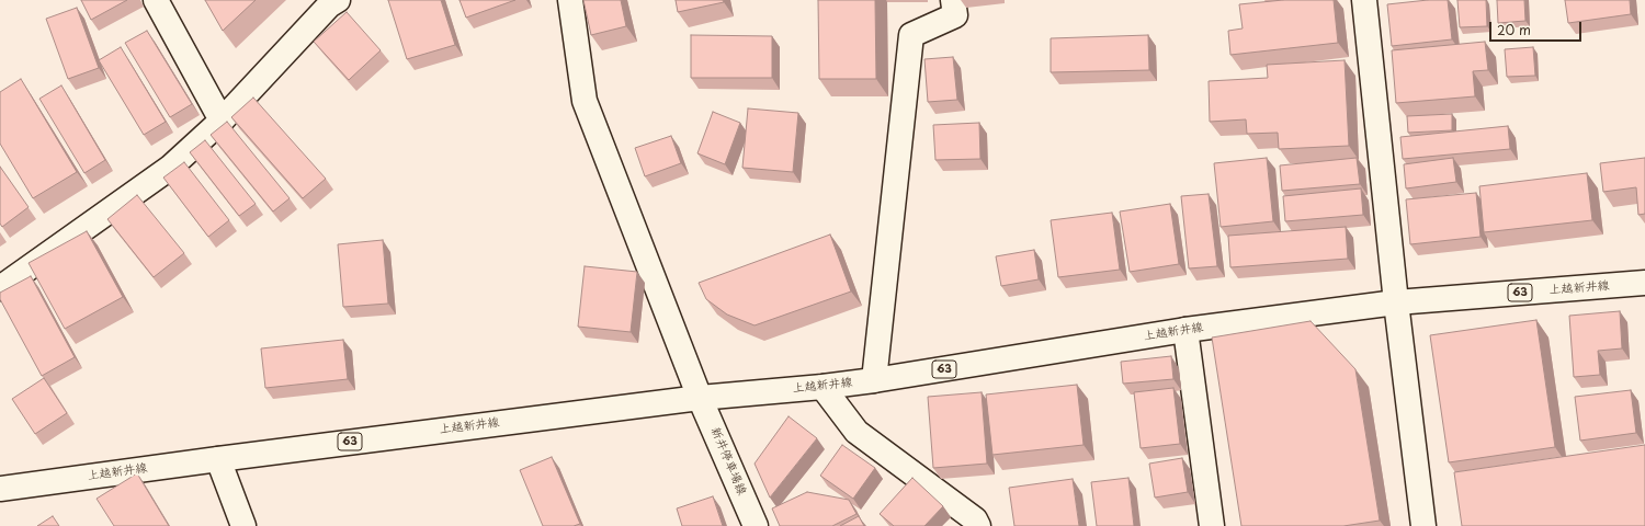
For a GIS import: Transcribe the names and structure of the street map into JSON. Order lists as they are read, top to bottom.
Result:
{
  "streets": {
    "street": ["上越新井線", "63", "新井停車場線"]
  },
  "crossings": [
    ["上越新井線", "新井停車場線"]
  ],
  "scale_bar": "20 m"
}
